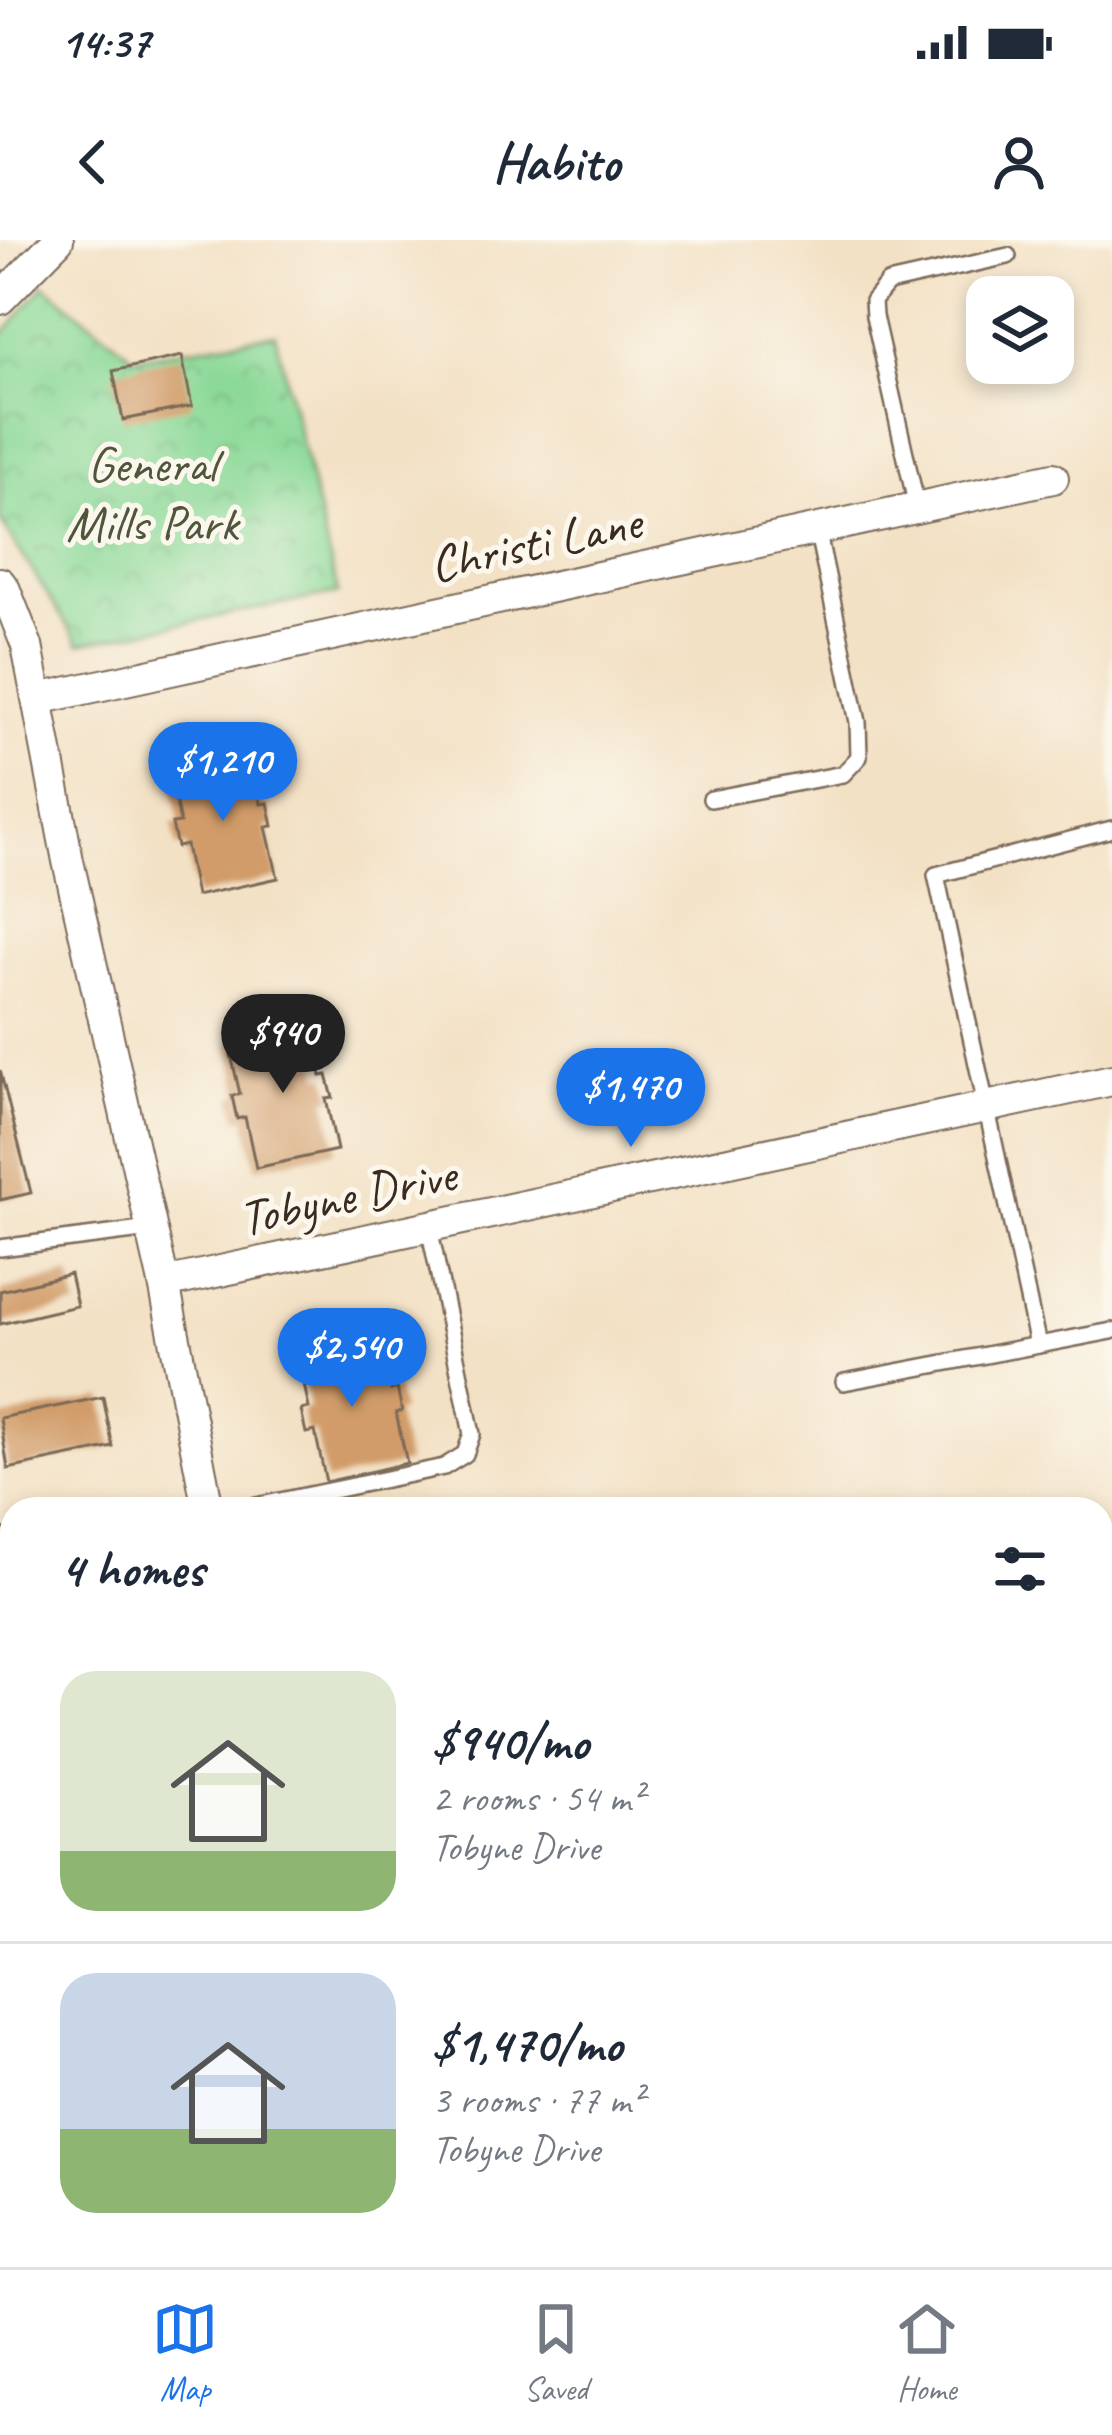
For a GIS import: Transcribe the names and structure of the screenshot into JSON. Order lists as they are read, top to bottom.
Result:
{
  "streets": {
    "street": ["Christi Lane", "Tobyne Drive"]
  },
  "parks": ["General Mills Park"],
  "page": {
    "status": "14:37",
    "header": "Habito",
    "price": [
      "$1,210",
      "$940",
      "$1,470",
      "$2,540"
    ],
    "heading": "4 homes",
    "list": [
      {
        "name": "$940/mo",
        "note": "2 rooms · 54 m² · Tobyne Drive"
      },
      {
        "name": "$1,470/mo",
        "note": "3 rooms · 77 m² · Tobyne Drive"
      }
    ],
    "tabs": ["Map", "Saved", "Home"]
  }
}
